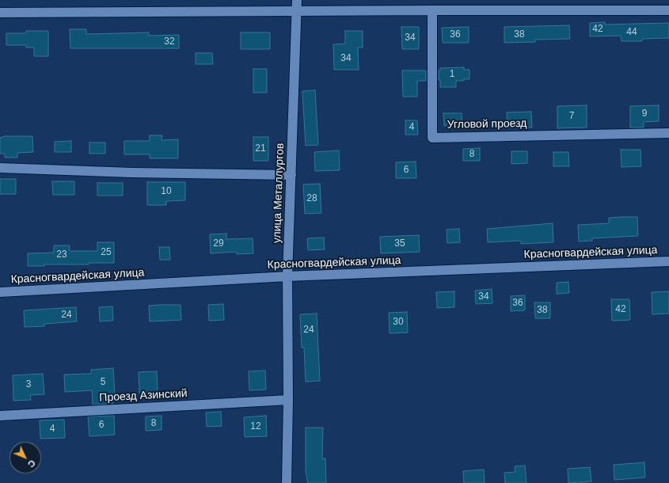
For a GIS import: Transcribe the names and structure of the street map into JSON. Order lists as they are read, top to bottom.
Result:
{
  "streets": {
    "street": [
      "Угловой проезд",
      "улица Металлургов",
      "Красногвардейская улица",
      "Проезд Азинский"
    ]
  },
  "crossings": [
    ["улица Металлургов", "Красногвардейская улица"],
    ["улица Металлургов", "Проезд Азинский"]
  ],
  "house_numbers": [
    "42",
    "44",
    "36",
    "38",
    "34",
    "32",
    "34",
    "1",
    "9",
    "7",
    "4",
    "21",
    "8",
    "6",
    "10",
    "28",
    "29",
    "35",
    "25",
    "23",
    "34",
    "36",
    "42",
    "38",
    "24",
    "30",
    "24",
    "5",
    "3",
    "8",
    "6",
    "12",
    "4"
  ],
  "north": "bottom right"
}
